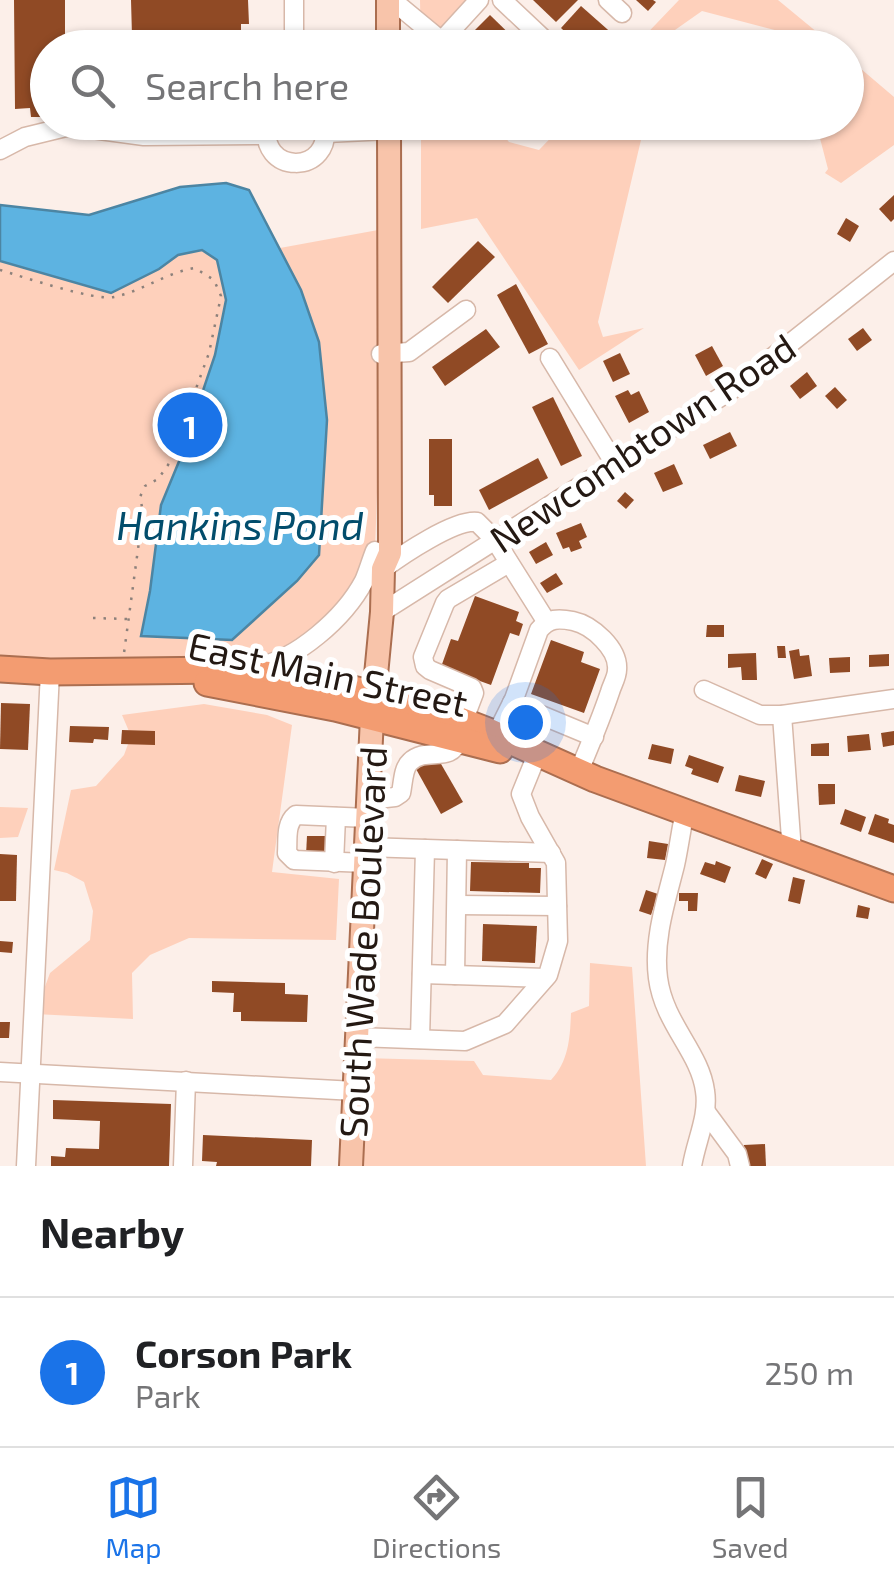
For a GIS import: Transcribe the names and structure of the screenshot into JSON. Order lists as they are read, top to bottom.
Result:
{
  "streets": {
    "highway": ["East Main Street"],
    "main road": ["South Wade Boulevard"],
    "street": ["Newcombtown Road"]
  },
  "crossings": [
    ["Newcombtown Road", "South Wade Boulevard"],
    ["East Main Street", "South Wade Boulevard"]
  ],
  "water": ["Hankins Pond"],
  "page": {
    "search": "Search here",
    "pins": "1",
    "heading": "Nearby",
    "list": [
      {
        "mark": "1",
        "name": "Corson Park",
        "note": "Park",
        "value": "250 m"
      }
    ],
    "nav": ["Map", "Directions", "Saved"]
  }
}
